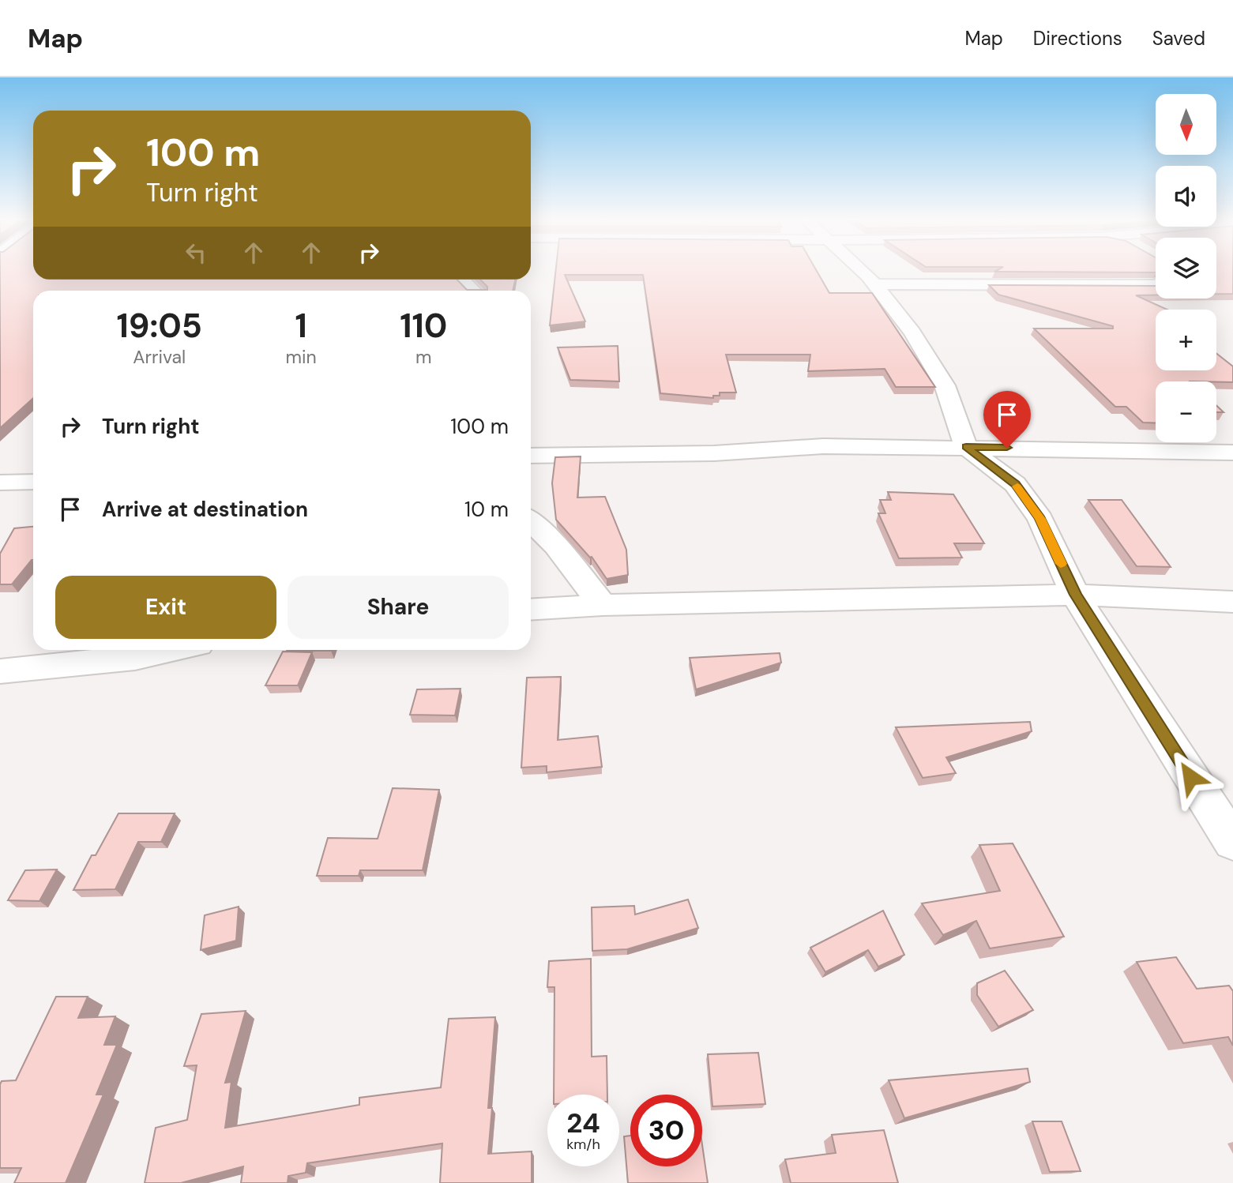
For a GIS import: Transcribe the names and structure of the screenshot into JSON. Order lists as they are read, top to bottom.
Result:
{
  "north": "bottom",
  "page": {
    "header": "Map",
    "nav": ["Map", "Directions", "Saved"],
    "map_buttons": ["+", "−"],
    "turn": ["100 m", "Turn right"],
    "eta": [
      "19:05",
      "Arrival",
      "1",
      "min",
      "110",
      "m"
    ],
    "list": [
      {
        "name": "Turn right",
        "value": "100 m"
      },
      {
        "name": "Arrive at destination",
        "value": "10 m"
      }
    ],
    "buttons": ["Exit", "Share"],
    "speed": "24 km/h",
    "limit": "30"
  }
}
